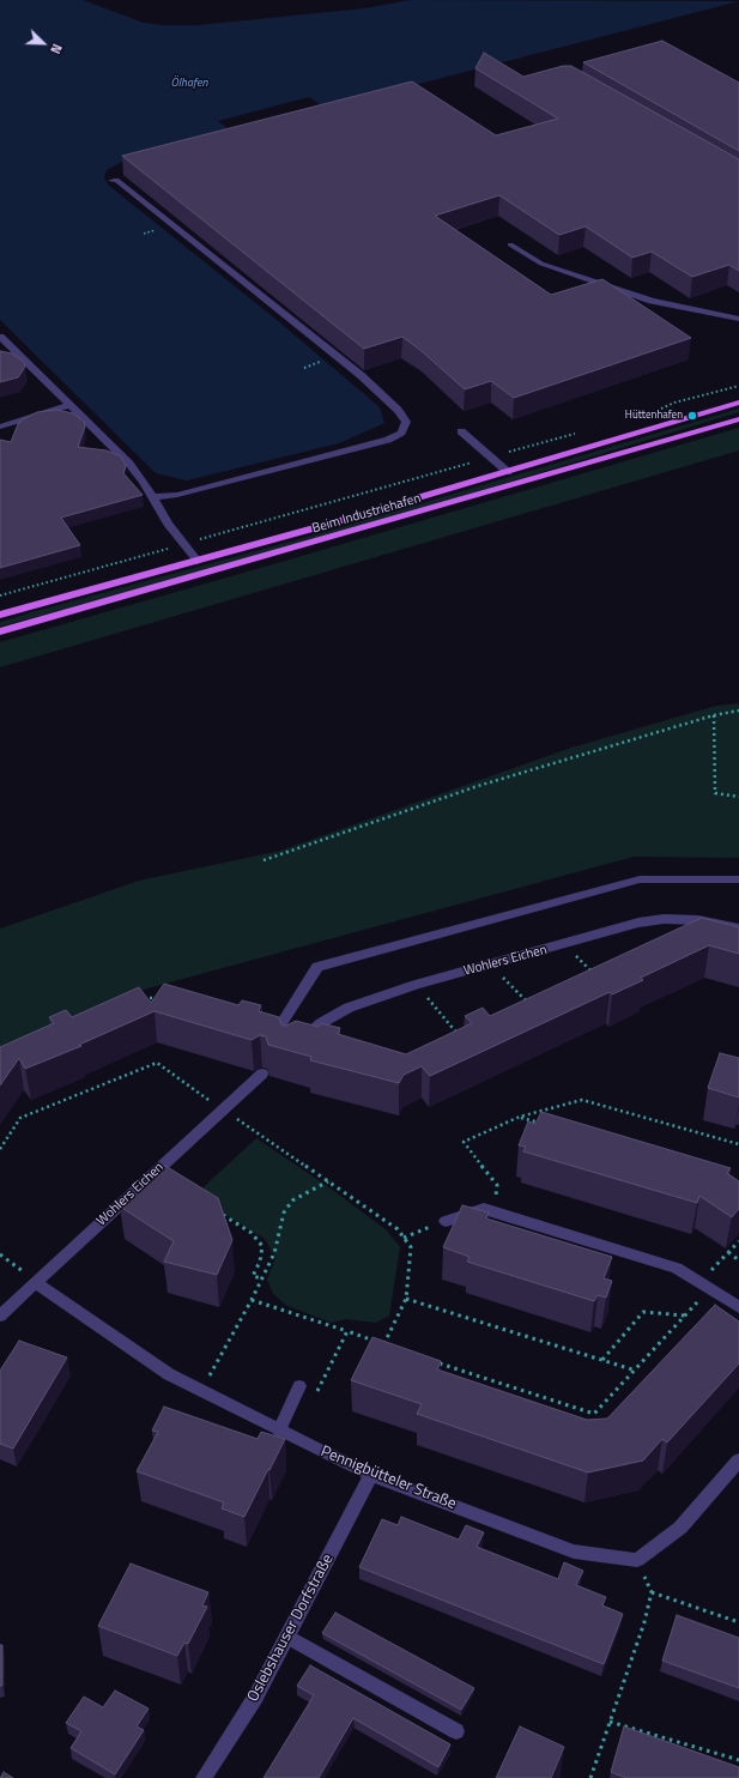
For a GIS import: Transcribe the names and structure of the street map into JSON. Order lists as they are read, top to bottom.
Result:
{
  "streets": {
    "main road": ["Beim Industriehafen"],
    "street": ["Wohlers Eichen", "Pennigbütteler Straße", "Oslebshauser Dorfstraße"]
  },
  "crossings": [
    ["Wohlers Eichen", "Pennigbütteler Straße"],
    ["Pennigbütteler Straße", "Oslebshauser Dorfstraße"]
  ],
  "water": ["Ölhafen"],
  "places": ["Hüttenhafen"],
  "north": "bottom right"
}
